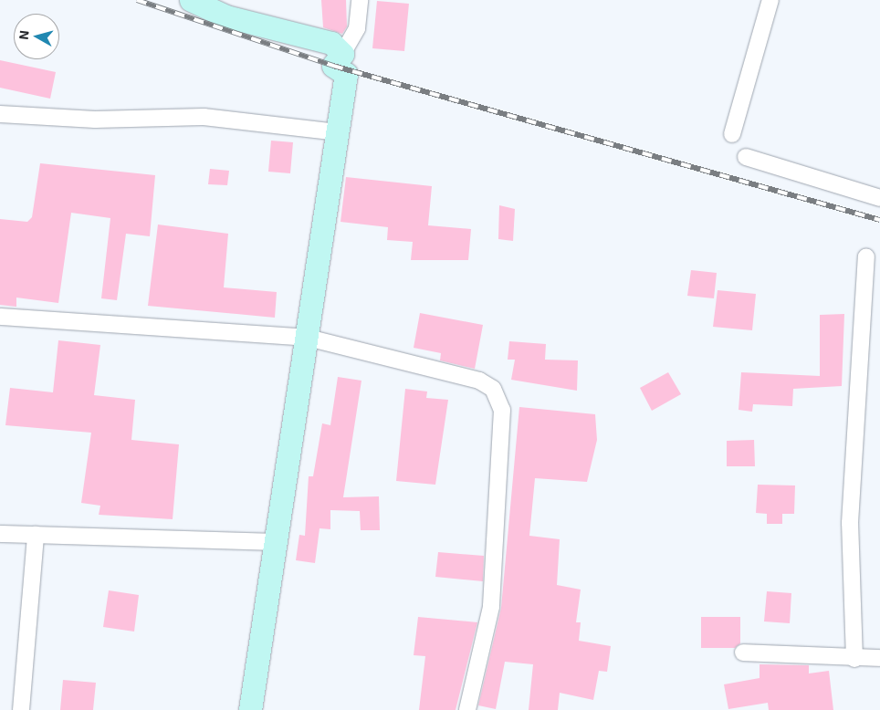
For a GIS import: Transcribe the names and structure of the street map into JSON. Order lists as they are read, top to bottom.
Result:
{
  "north": "left"
}
